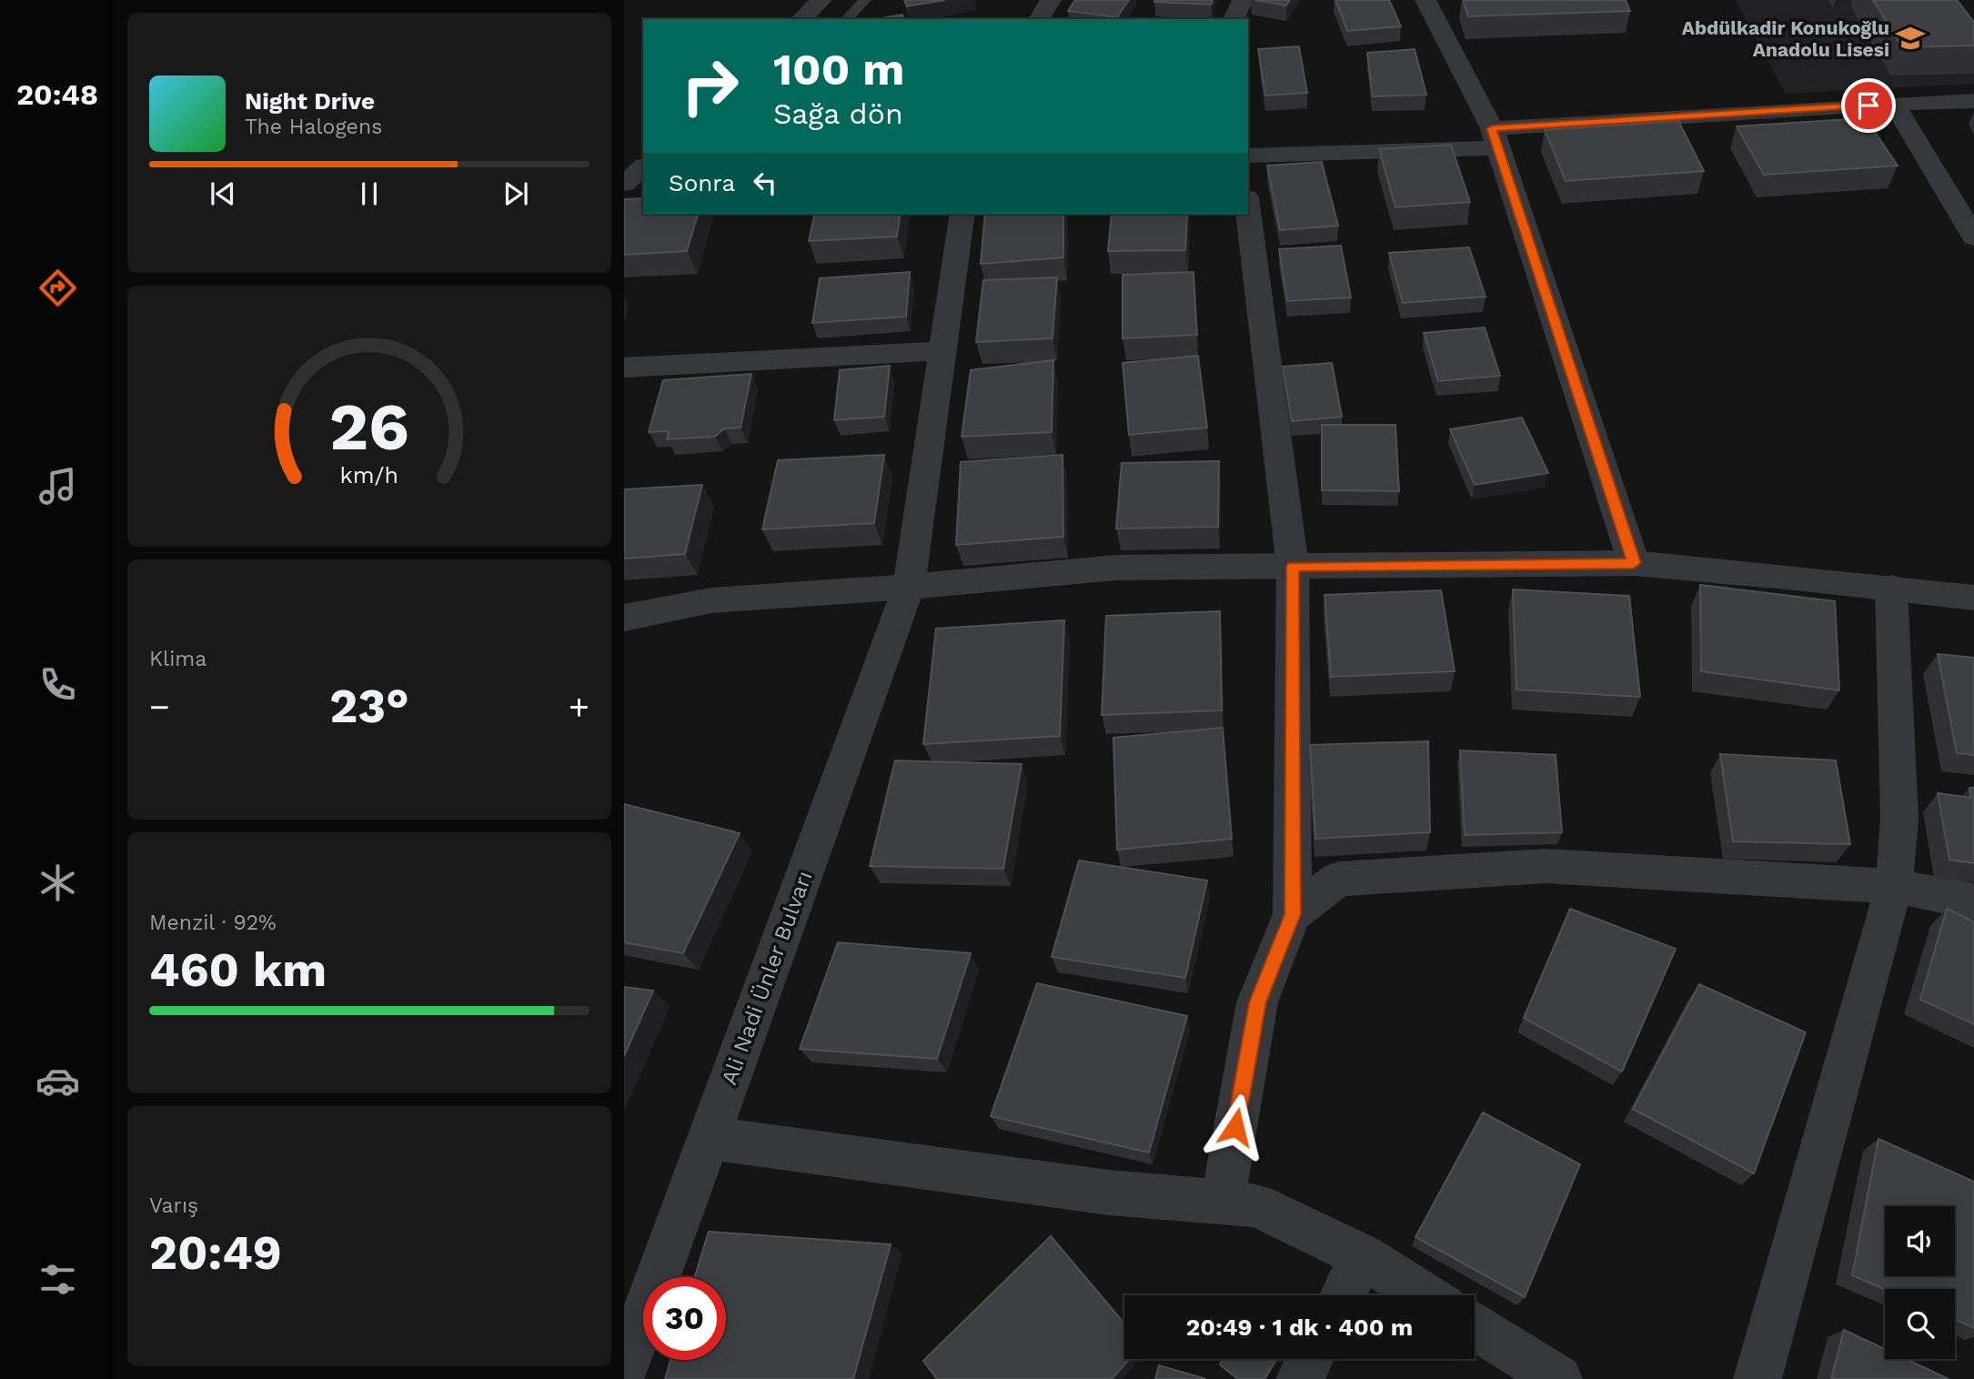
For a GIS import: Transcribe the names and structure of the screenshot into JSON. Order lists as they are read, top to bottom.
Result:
{
  "streets": {
    "street": ["Ali Nadi Ünler Bulvarı"]
  },
  "places": {
    "school or university": ["Abdülkadir Konukoğlu Anadolu Lisesi"]
  },
  "page": {
    "tabs": "20:48",
    "turn": ["100 m", "Sağa dön"],
    "song": ["Night Drive", "The Halogens"],
    "then": "Sonra",
    "tile": [
      "Klima",
      ["Menzil · 92%", "460 km"],
      ["Varış", "20:49"]
    ],
    "heat": ["−", "23°", "+"],
    "limit": "30",
    "trip": "20:49 · 1 dk · 400 m",
    "gauge": ["26", "km/h"]
  }
}
